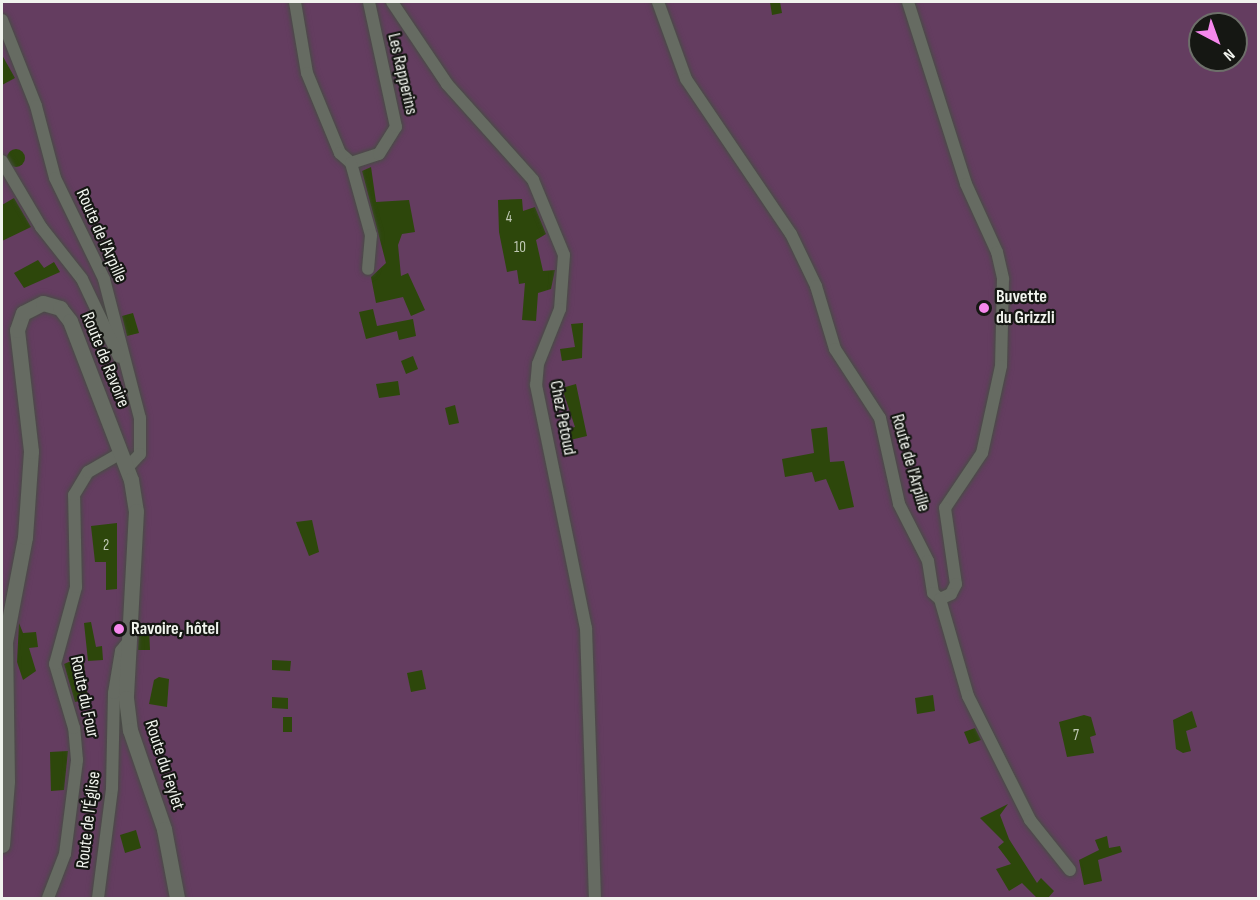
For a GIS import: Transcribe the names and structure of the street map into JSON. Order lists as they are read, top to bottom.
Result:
{
  "streets": {
    "street": [
      "Les Rapperins",
      "Route de l'Arpille",
      "Route de Ravoire",
      "Chez Petoud",
      "Route du Four",
      "Route du Feylet",
      "Route de l'Église"
    ]
  },
  "crossings": [
    ["Route de l'Arpille", "Route de Ravoire"],
    ["Route de Ravoire", "Route du Four"],
    ["Route de Ravoire", "Route du Feylet"],
    ["Route de Ravoire", "Route de l'Église"],
    ["Route du Feylet", "Route de l'Église"]
  ],
  "places": ["Buvette du Grizzli", "Ravoire, hôtel"],
  "house_numbers": [
    "4",
    "10",
    "2",
    "7"
  ],
  "north": "bottom right"
}
